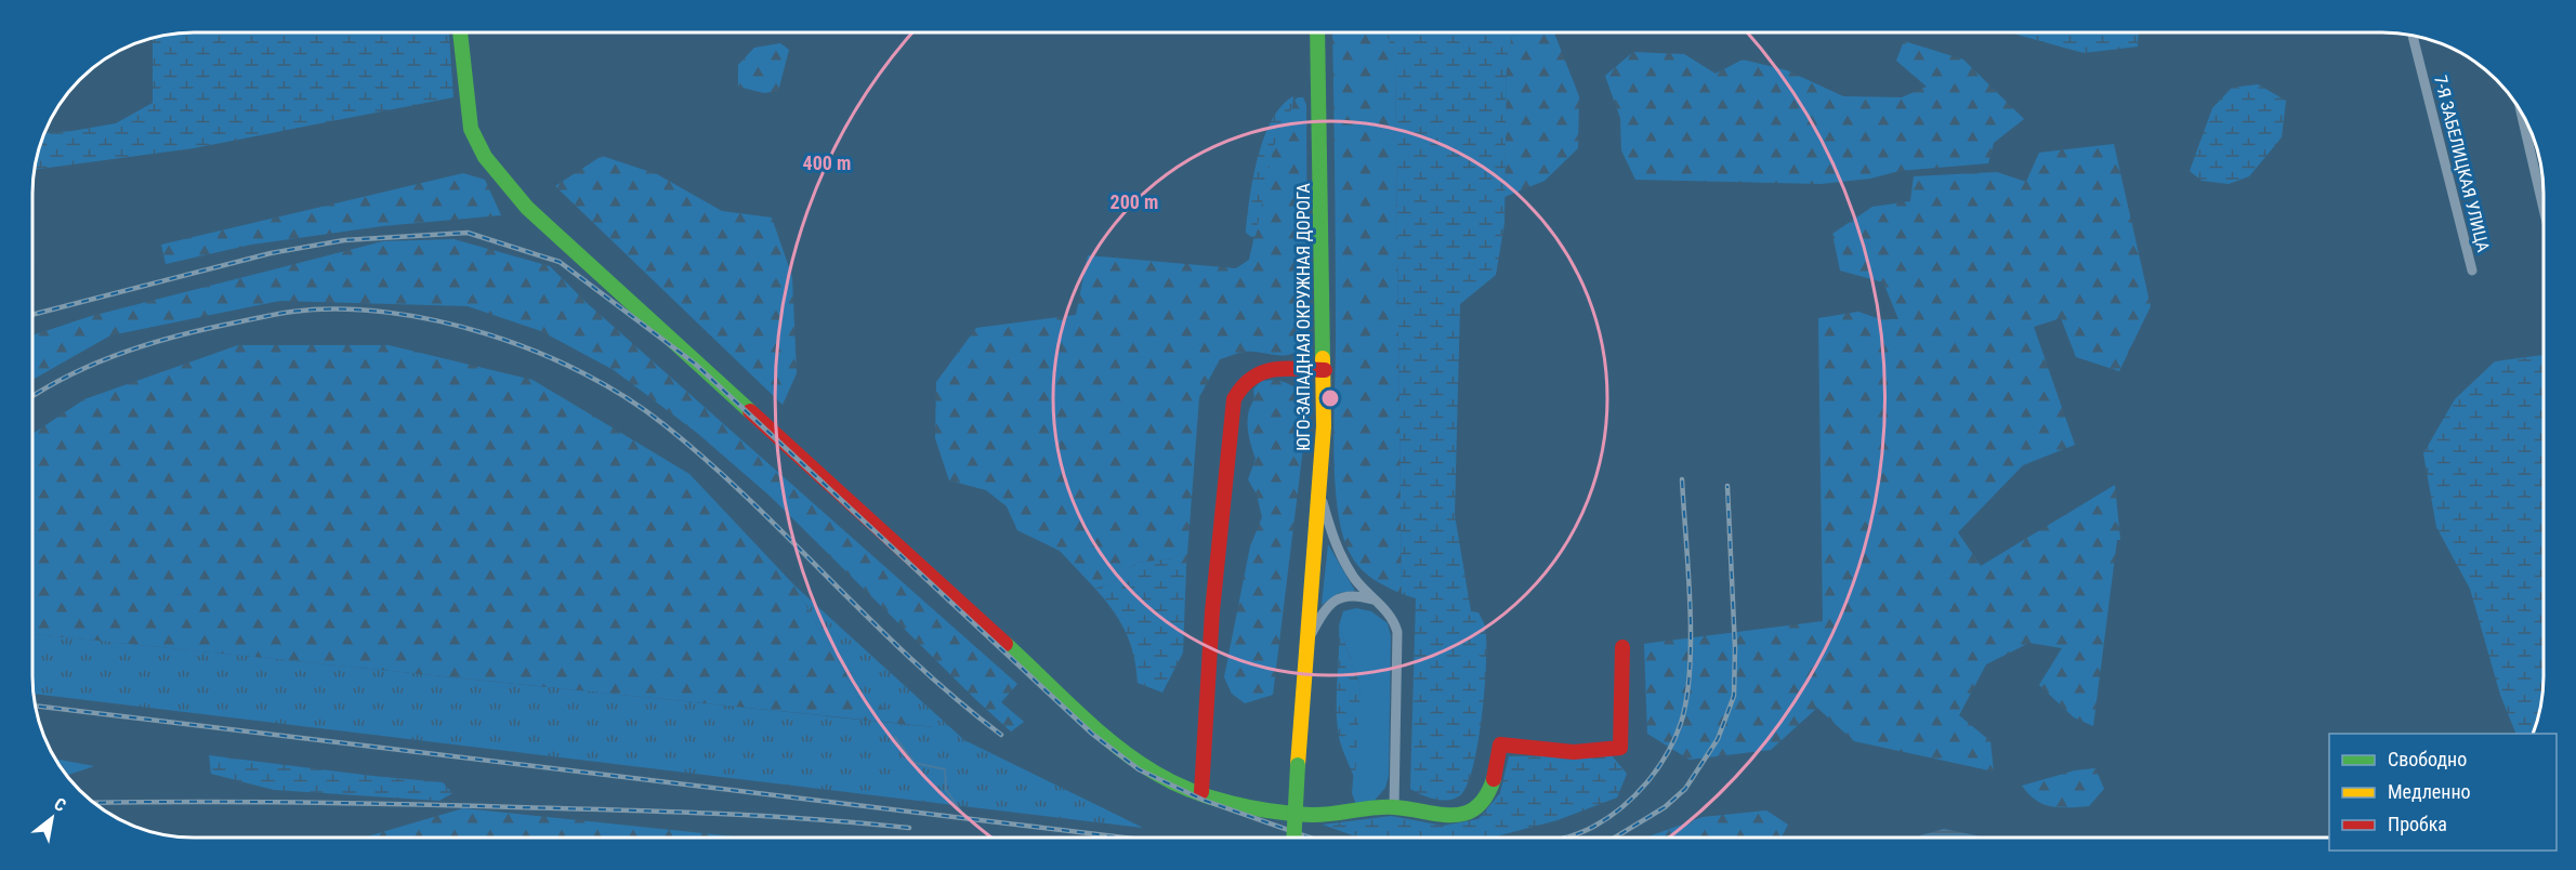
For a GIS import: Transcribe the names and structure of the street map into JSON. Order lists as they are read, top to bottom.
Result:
{
  "streets": {
    "main road": ["ЮГО-ЗАПАДНАЯ ОКРУЖНАЯ ДОРОГА"],
    "street": ["7-Я ЗАБЕЛИЦКАЯ УЛИЦА"]
  },
  "legend": ["Свободно", "Медленно", "Пробка"],
  "north": "top right",
  "rings": ["400 m", "200 m"]
}
